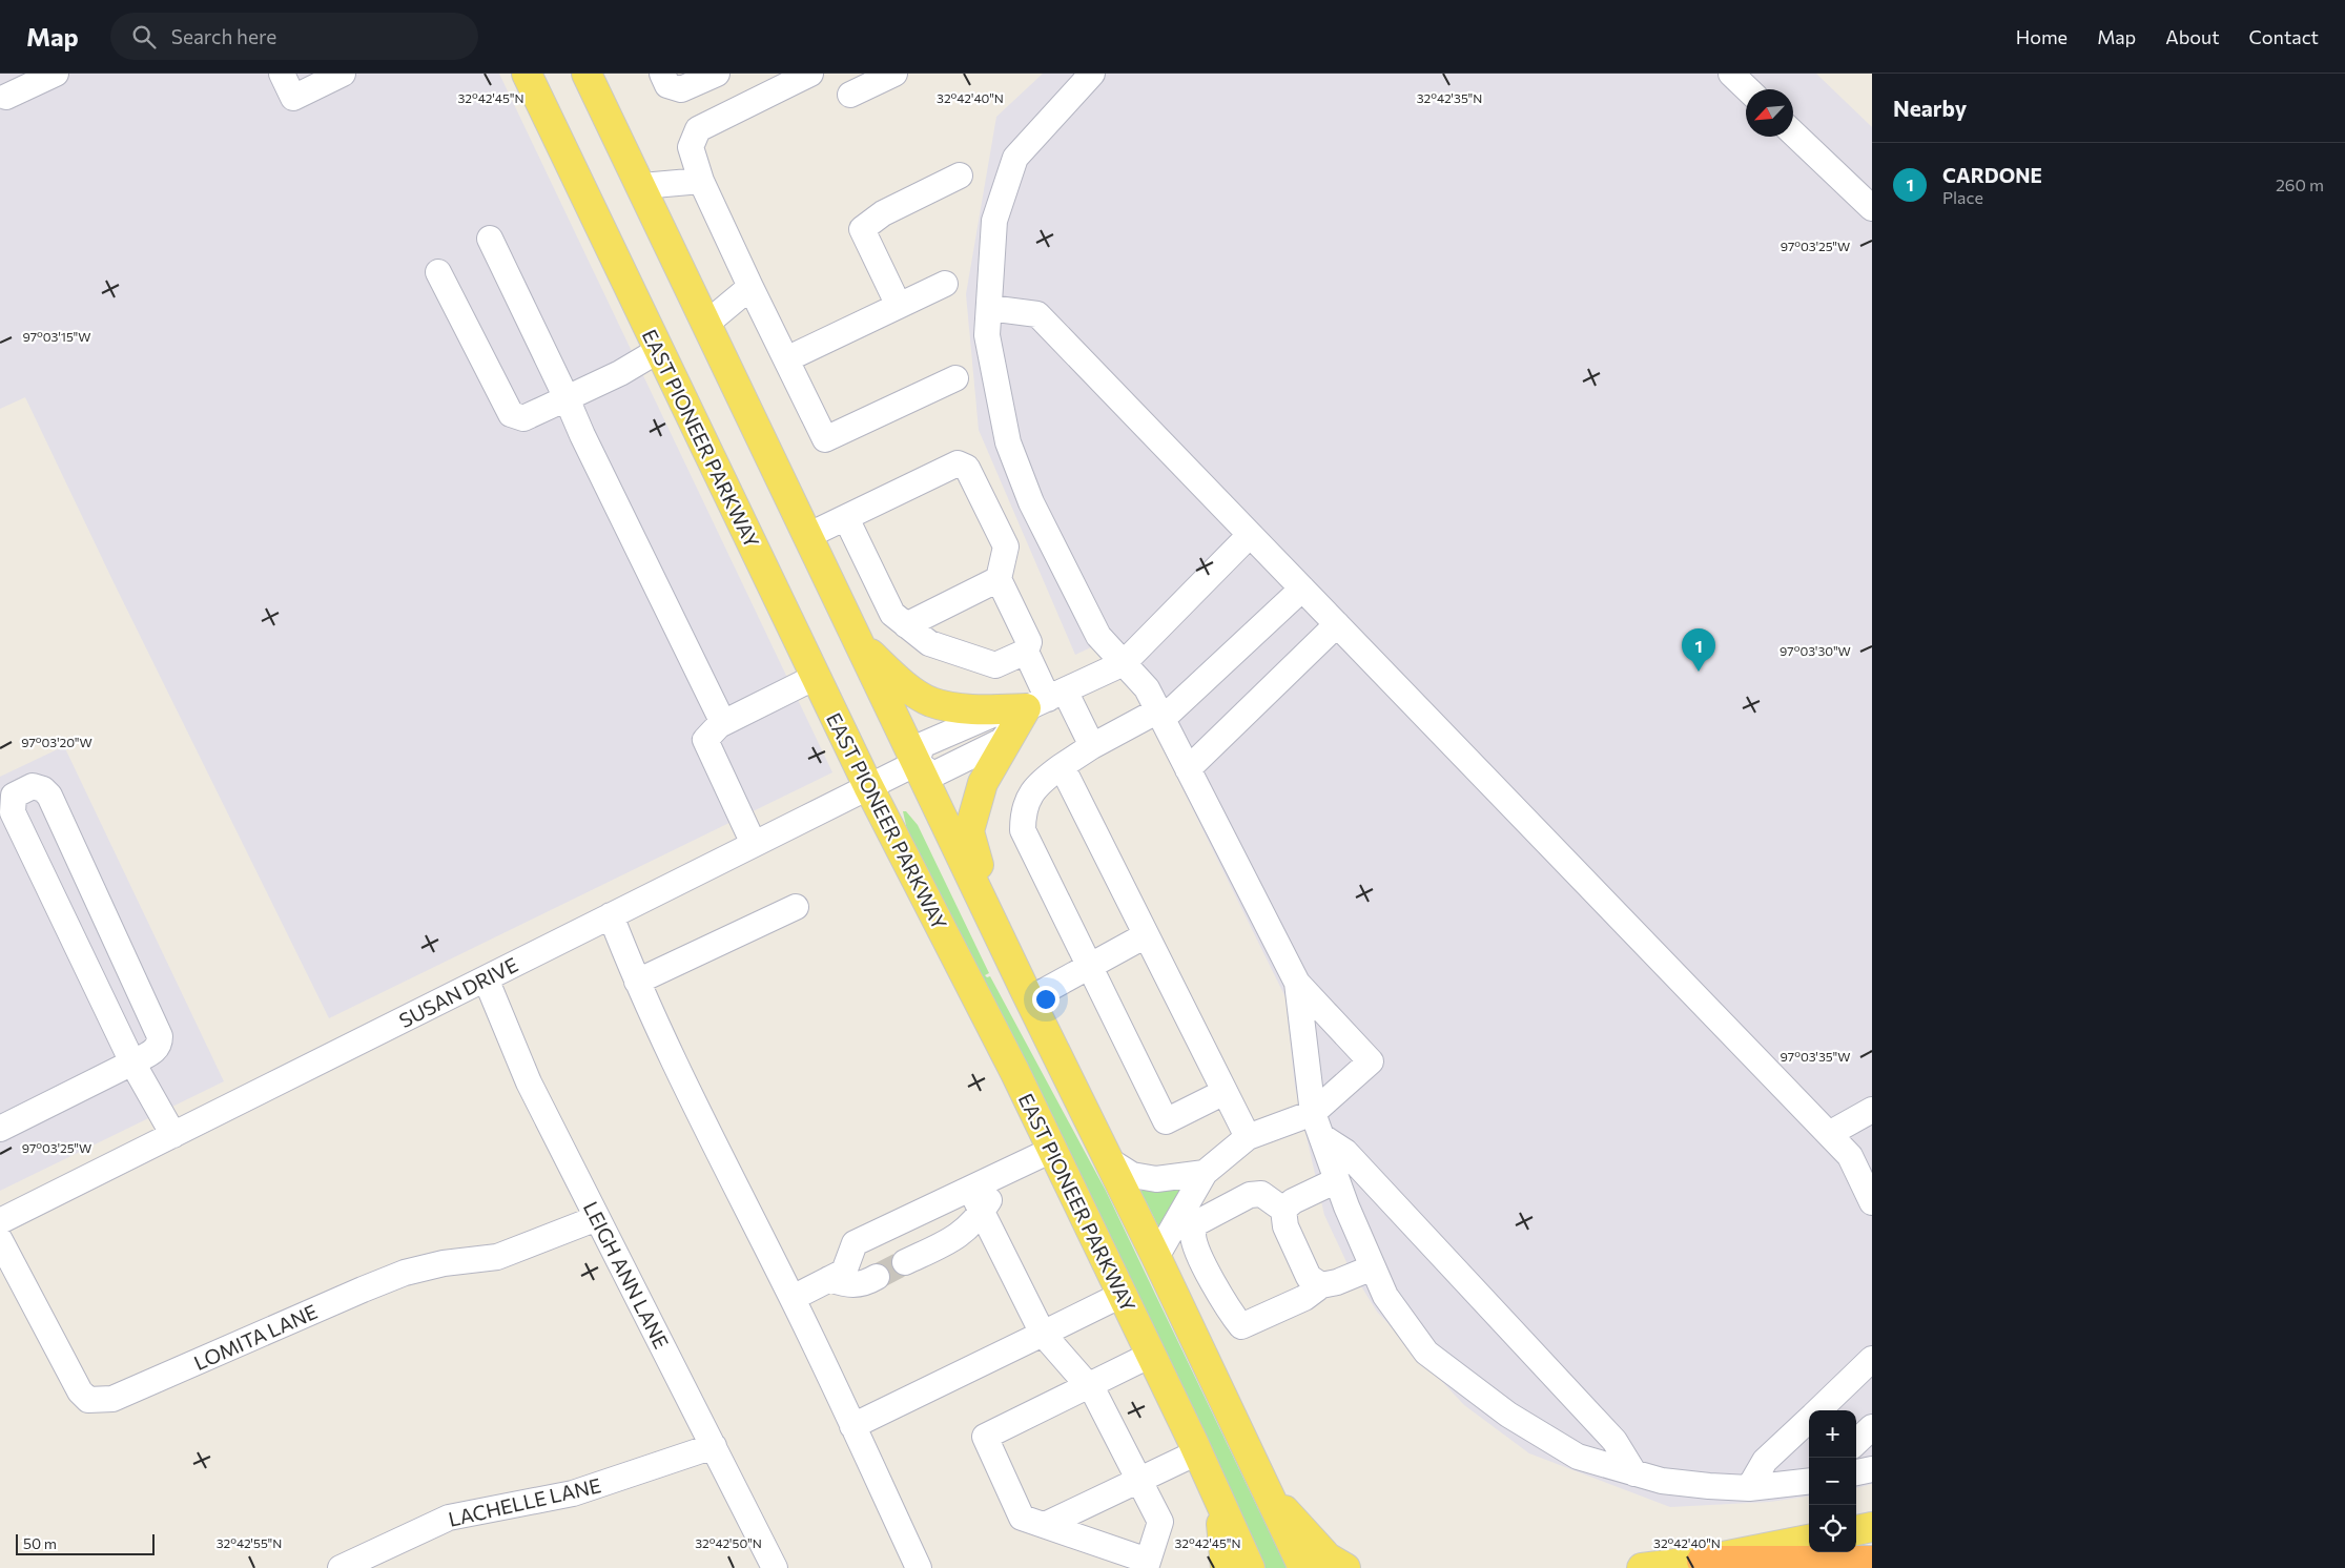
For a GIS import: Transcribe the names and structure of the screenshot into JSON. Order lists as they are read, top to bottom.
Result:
{
  "streets": {
    "main road": ["EAST PIONEER PARKWAY"],
    "street": [
      "SUSAN DRIVE",
      "LEIGH ANN LANE",
      "LOMITA LANE",
      "LACHELLE LANE"
    ]
  },
  "crossings": [
    ["EAST PIONEER PARKWAY", "SUSAN DRIVE"],
    ["SUSAN DRIVE", "LEIGH ANN LANE"],
    ["LEIGH ANN LANE", "LOMITA LANE"],
    ["LEIGH ANN LANE", "LACHELLE LANE"]
  ],
  "scale_bar": "50 m",
  "north": "bottom left",
  "page": {
    "header": "Map",
    "search": "Search here",
    "nav": [
      "Home",
      "Map",
      "About",
      "Contact"
    ],
    "heading": "Nearby",
    "list": [
      {
        "mark": "1",
        "name": "CARDONE",
        "note": "Place",
        "value": "260 m"
      }
    ],
    "pins": "1",
    "map_buttons": ["+", "−"],
    "scale": "50 m"
  },
  "coordinates": [
    "32°42'45\"N",
    "32°42'40\"N",
    "32°42'35\"N",
    "97°03'25\"W",
    "97°03'15\"W",
    "97°03'30\"W",
    "97°03'20\"W",
    "97°03'35\"W",
    "32°42'55\"N",
    "32°42'50\"N"
  ]
}
